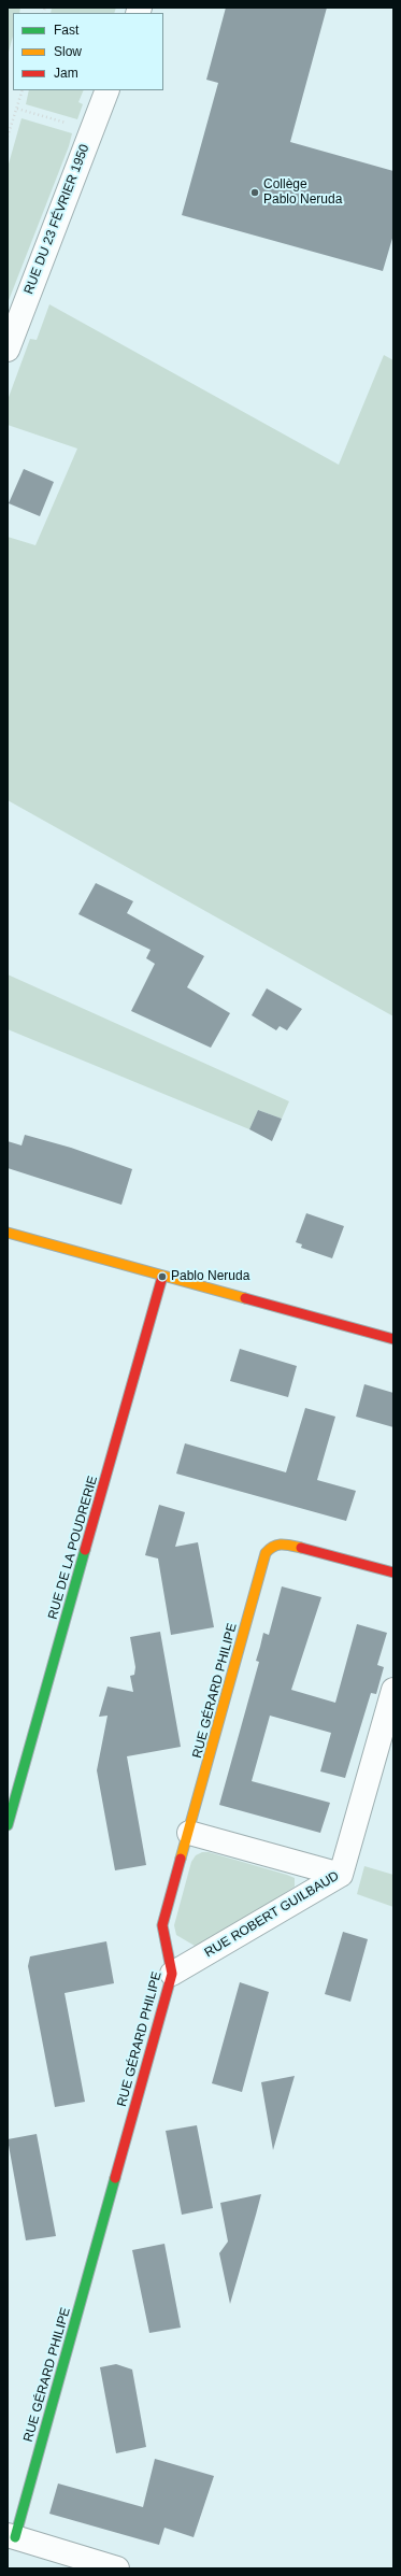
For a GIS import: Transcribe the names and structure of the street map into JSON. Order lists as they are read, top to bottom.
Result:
{
  "streets": {
    "street": [
      "RUE DU 23 FÉVRIER 1950",
      "RUE DE LA POUDRERIE",
      "RUE GÉRARD PHILIPE",
      "RUE ROBERT GUILBAUD"
    ]
  },
  "crossings": [
    ["RUE GÉRARD PHILIPE", "RUE ROBERT GUILBAUD"]
  ],
  "places": ["Collège Pablo Neruda", "Pablo Neruda"],
  "legend": ["Fast", "Slow", "Jam"]
}
